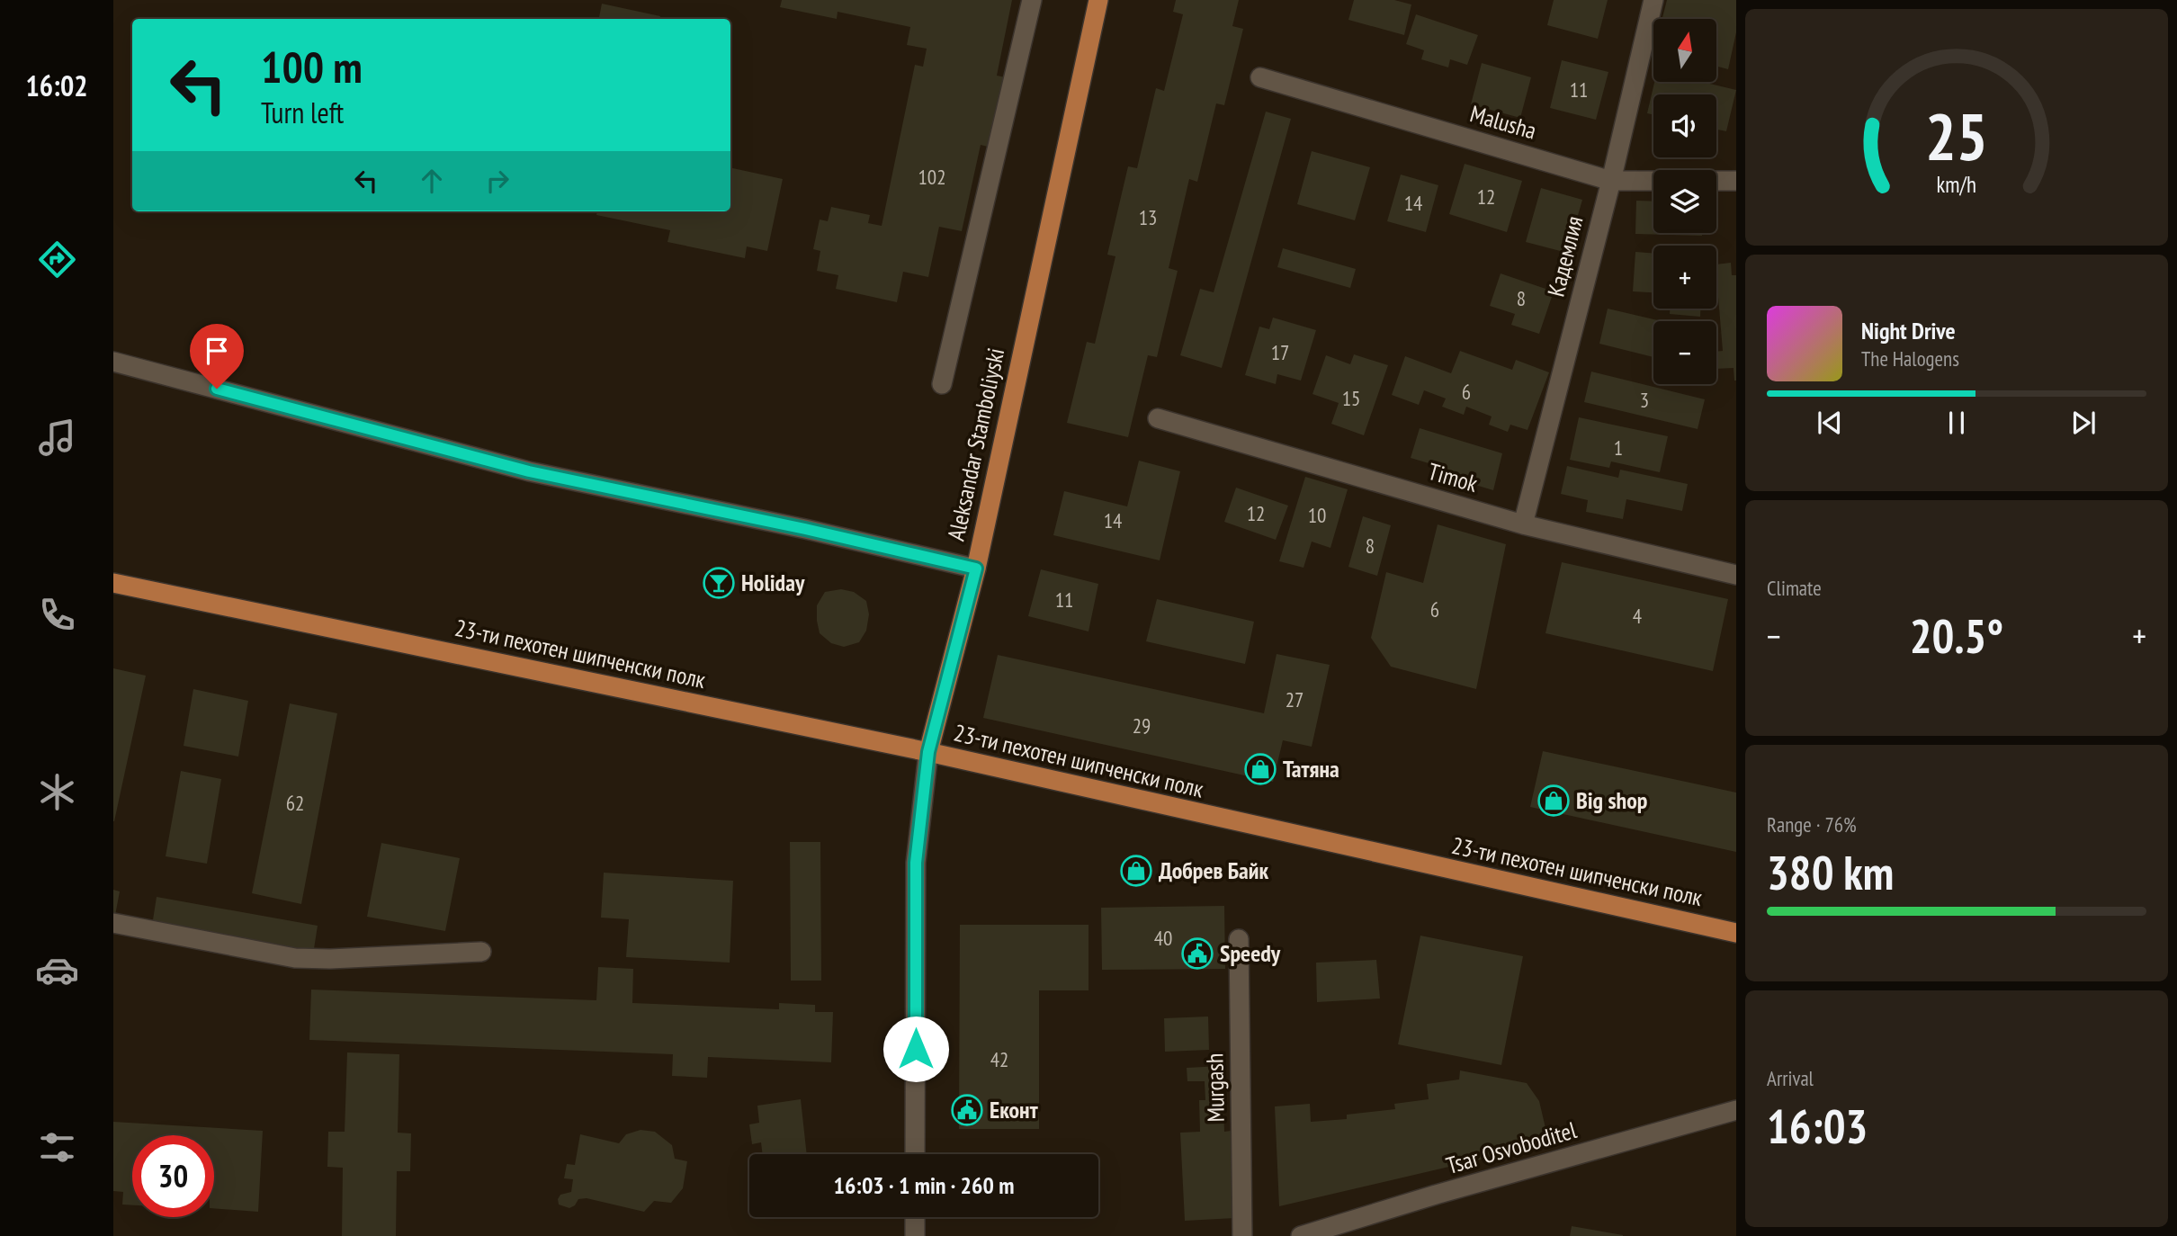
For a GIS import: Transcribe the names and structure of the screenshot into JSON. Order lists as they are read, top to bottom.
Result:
{
  "streets": {
    "main road": ["Aleksandar Stamboliyski", "23-ти пехотен шипченски полк"],
    "street": [
      "Malusha",
      "Кадемлия",
      "Timok",
      "Murgash",
      "Tsar Osvoboditel"
    ]
  },
  "crossings": [
    ["Malusha", "Кадемлия"],
    ["Кадемлия", "Timok"],
    ["Aleksandar Stamboliyski", "23-ти пехотен шипченски полк"]
  ],
  "places": {
    "bar": ["Holiday"],
    "shop": ["Татяна", "Big shop", "Добрев Байк"],
    "public building": ["Speedy", "Еконт"]
  },
  "house_numbers": [
    "11",
    "102",
    "12",
    "14",
    "13",
    "8",
    "17",
    "6",
    "15",
    "3",
    "1",
    "12",
    "10",
    "14",
    "8",
    "11",
    "6",
    "4",
    "27",
    "29",
    "62",
    "40",
    "42"
  ],
  "north": "top",
  "page": {
    "tabs": "16:02",
    "map_buttons": ["+", "−"],
    "turn": ["100 m", "Turn left"],
    "song": ["Night Drive", "The Halogens"],
    "tile": [
      "Climate",
      ["Range · 76%", "380 km"],
      ["Arrival", "16:03"]
    ],
    "heat": ["−", "20.5°", "+"],
    "limit": "30",
    "trip": "16:03 · 1 min · 260 m",
    "gauge": ["25", "km/h"]
  }
}
